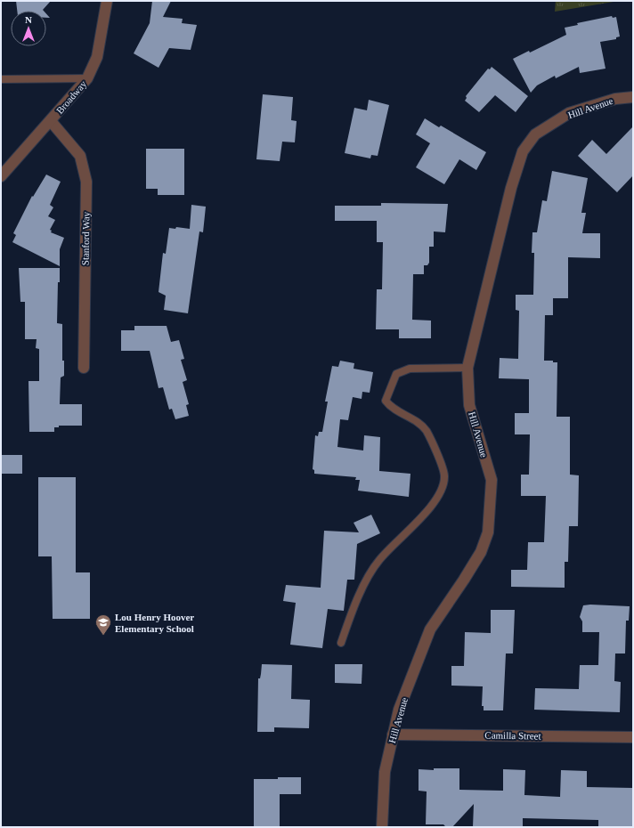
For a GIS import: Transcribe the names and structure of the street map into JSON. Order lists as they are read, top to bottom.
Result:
{
  "streets": {
    "street": [
      "Broadway",
      "Hill Avenue",
      "Stanford Way",
      "Camilla Street"
    ]
  },
  "crossings": [
    ["Broadway", "Stanford Way"],
    ["Hill Avenue", "Camilla Street"]
  ],
  "places": {
    "school or university": ["Lou Henry Hoover Elementary School"]
  },
  "north": "top"
}
